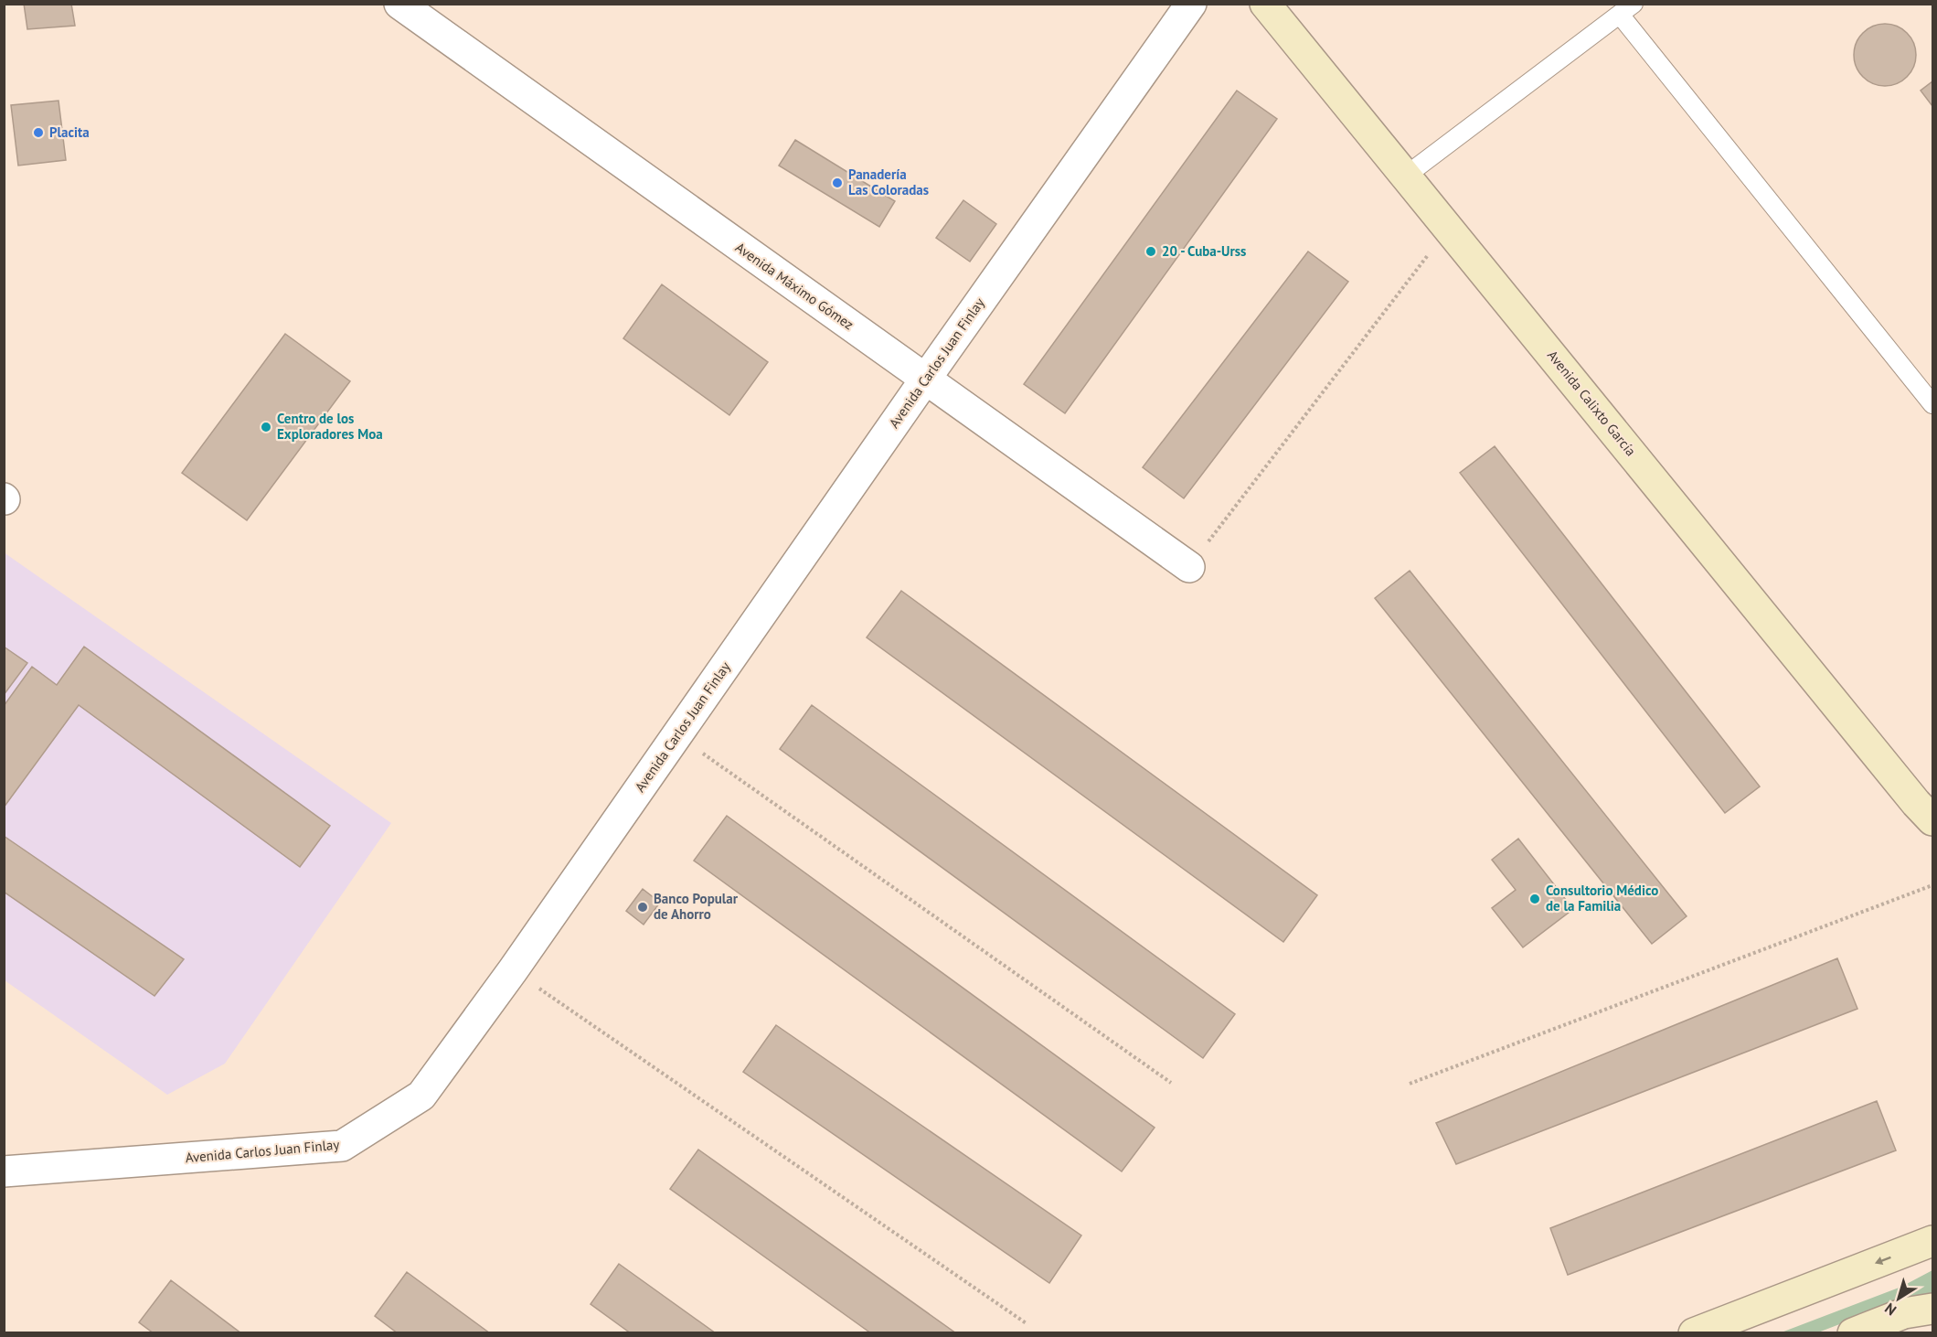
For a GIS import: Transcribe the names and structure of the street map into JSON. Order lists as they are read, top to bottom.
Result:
{
  "streets": {
    "main road": ["Avenida Calixto García"],
    "street": ["Avenida Máximo Gómez", "Avenida Carlos Juan Finlay"]
  },
  "crossings": [
    ["Avenida Máximo Gómez", "Avenida Carlos Juan Finlay"]
  ],
  "places": [
    "Placita",
    "Panadería Las Coloradas",
    "20 - Cuba-Urss",
    "Centro de los Exploradores Moa",
    "Consultorio Médico de la Familia",
    "Banco Popular de Ahorro"
  ],
  "north": "bottom left"
}
